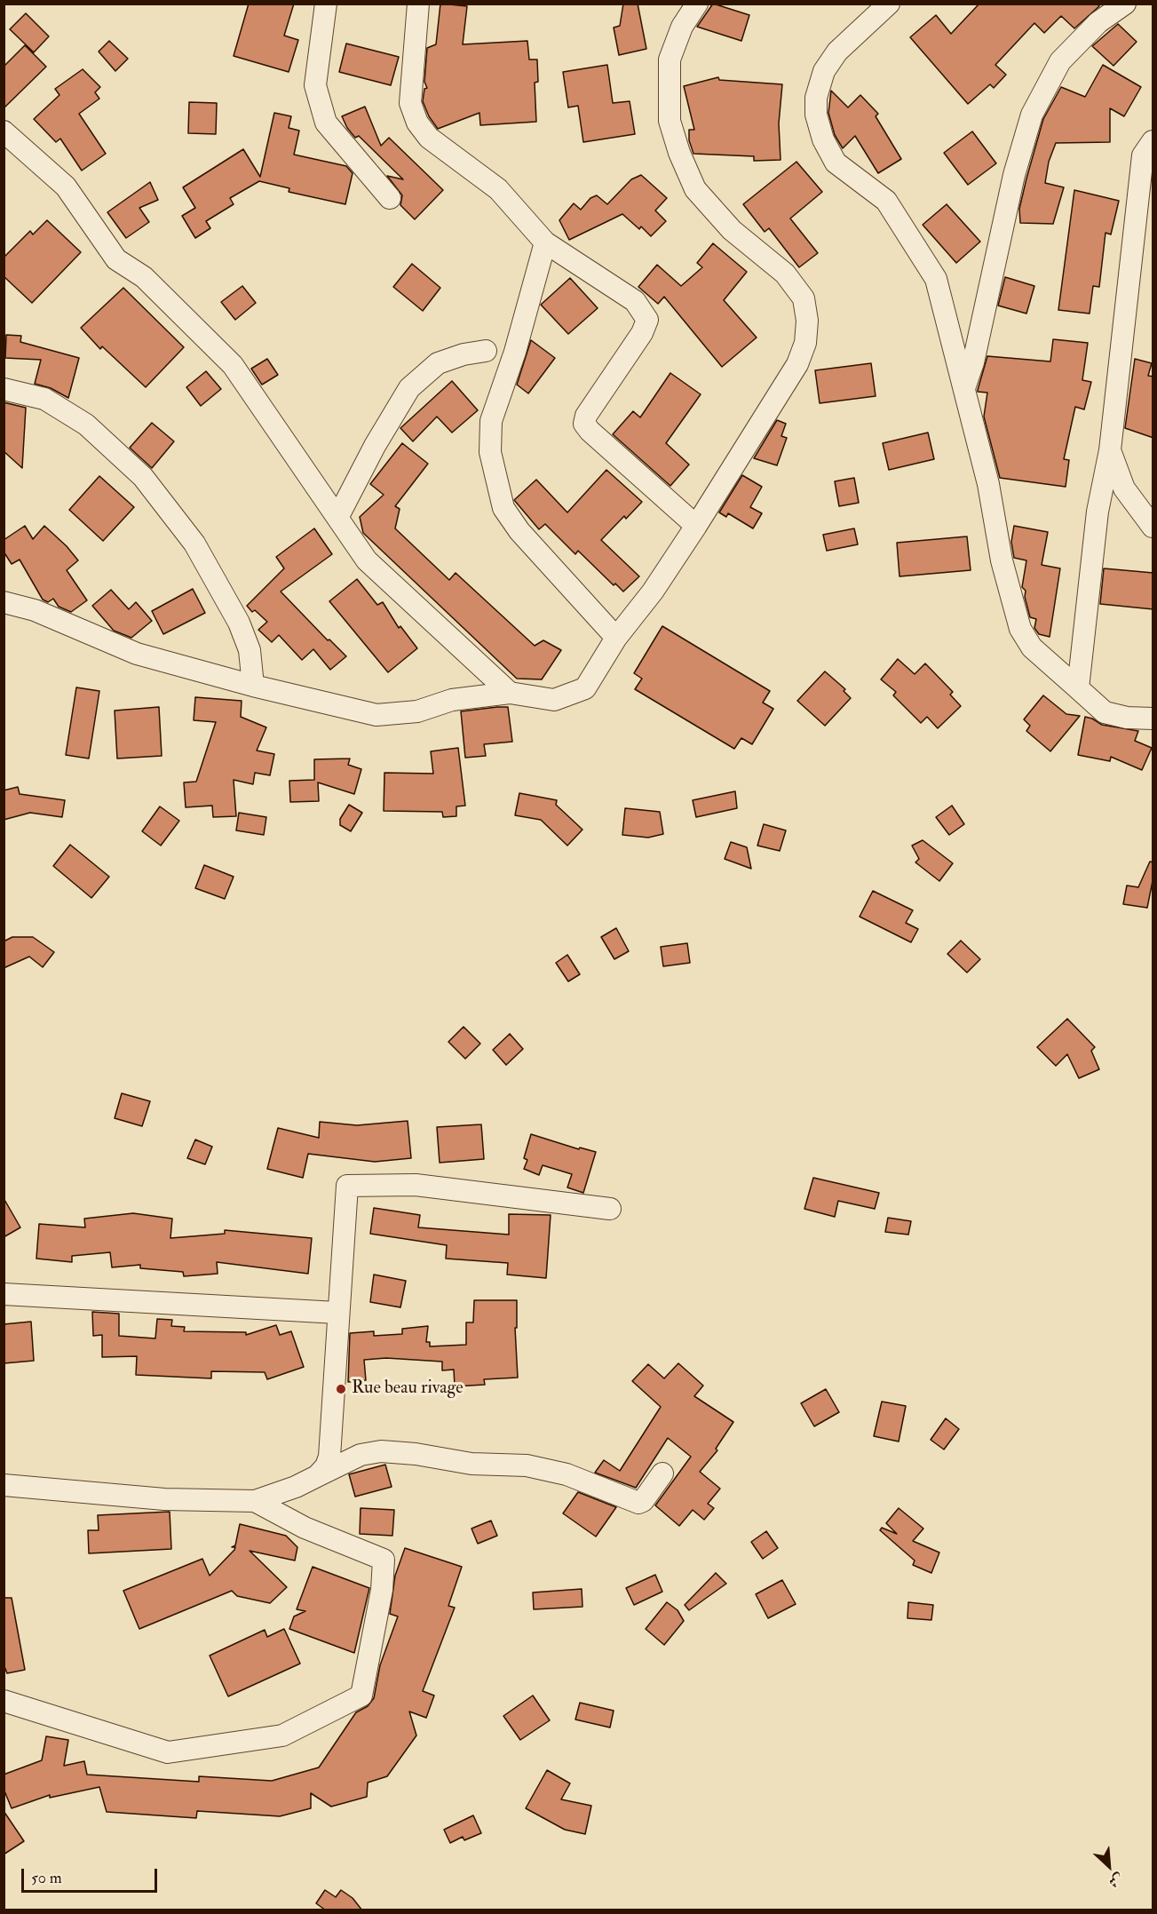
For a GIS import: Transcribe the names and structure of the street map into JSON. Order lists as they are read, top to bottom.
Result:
{
  "places": ["Rue beau rivage"],
  "scale_bar": "50 m",
  "north": "bottom right"
}
